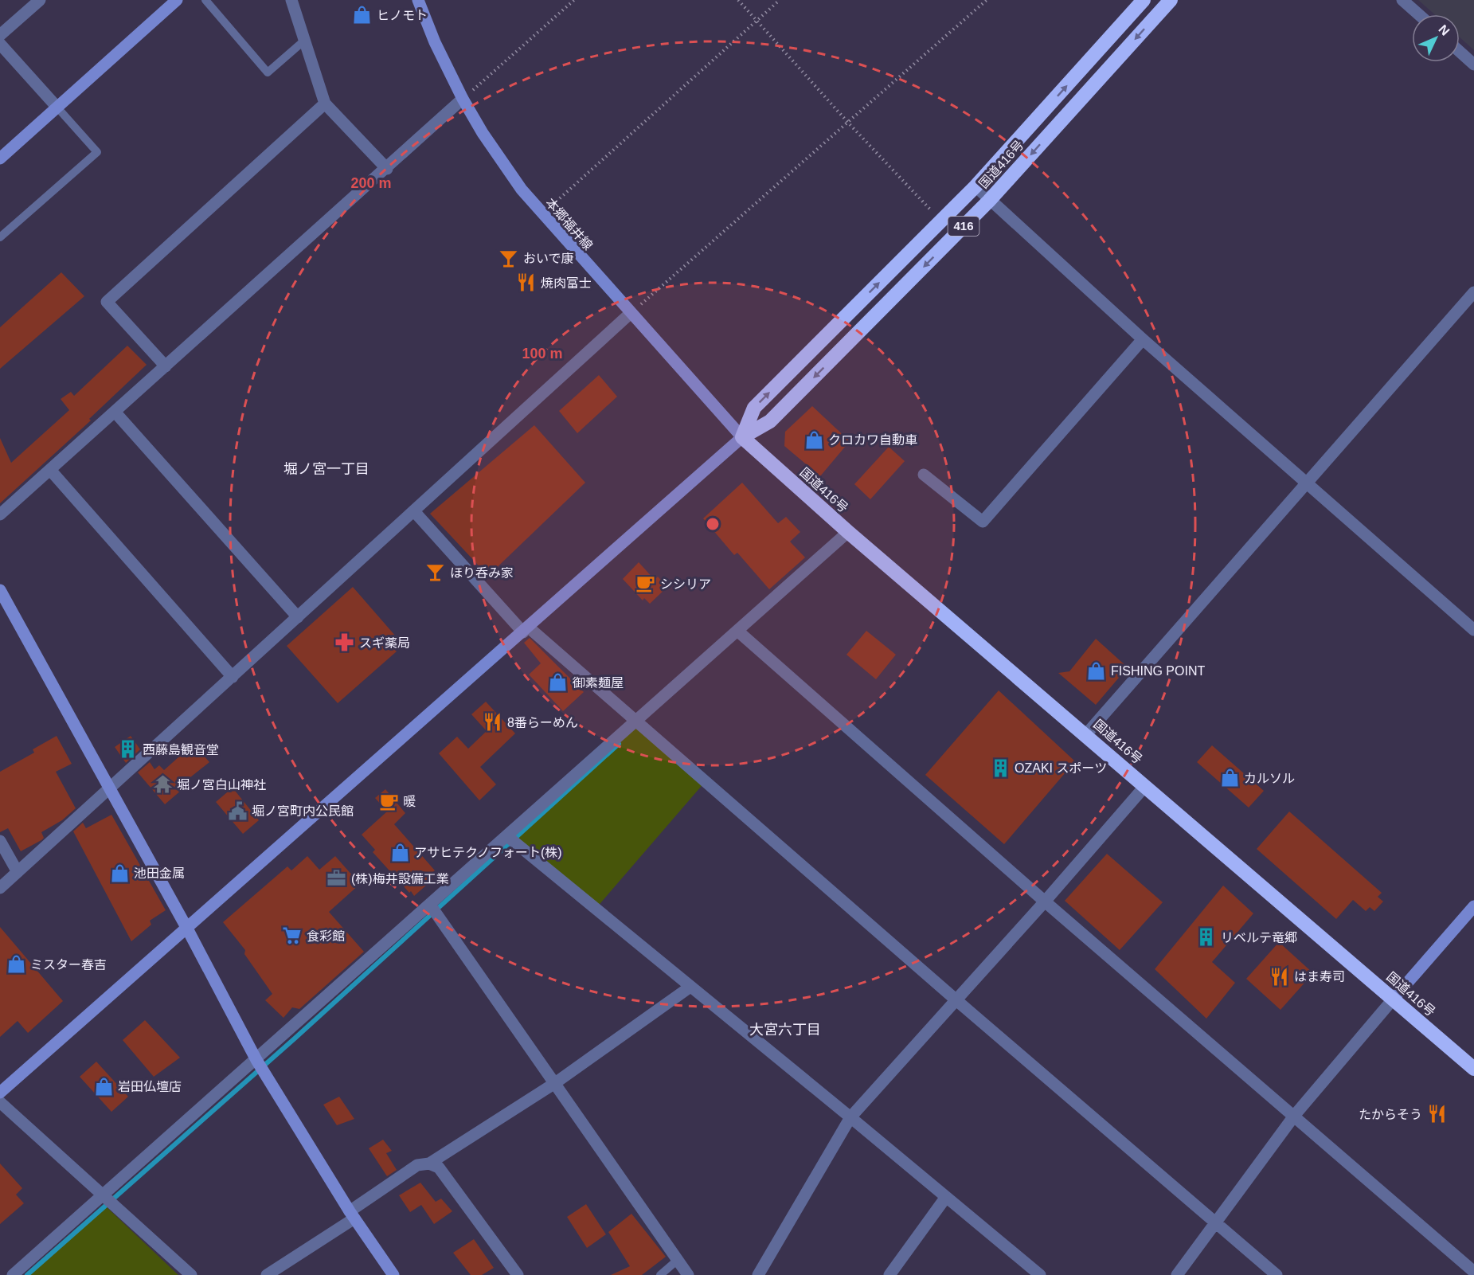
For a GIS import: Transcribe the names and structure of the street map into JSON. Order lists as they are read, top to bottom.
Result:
{
  "streets": {
    "highway": ["国道416号", "416"],
    "street": ["本郷福井線"]
  },
  "crossings": [
    ["国道416号", "本郷福井線"]
  ],
  "districts": ["堀ノ宮一丁目", "大宮六丁目"],
  "places": {
    "shop": [
      "ヒノモト",
      "クロカワ自動車",
      "FISHING POINT",
      "御素麺屋",
      "カルソル",
      "アサヒテクノフォート(株)",
      "池田金属",
      "ミスター春吉",
      "岩田仏壇店"
    ],
    "bar": ["おいで康", "ほり呑み家"],
    "restaurant": [
      "焼肉富士",
      "8番らーめん",
      "はま寿司",
      "たからそう"
    ],
    "cafe": ["シシリア", "暖"],
    "pharmacy": ["スギ薬局"],
    "building": ["西藤島観音堂", "OZAKI スポーツ", "リベルテ竜郷"],
    "temple": ["堀ノ宮白山神社"],
    "public building": ["堀ノ宮町内公民館"],
    "office": ["(株)梅井設備工業"],
    "supermarket": ["食彩館"]
  },
  "north": "top right",
  "rings": ["200 m", "100 m"]
}
